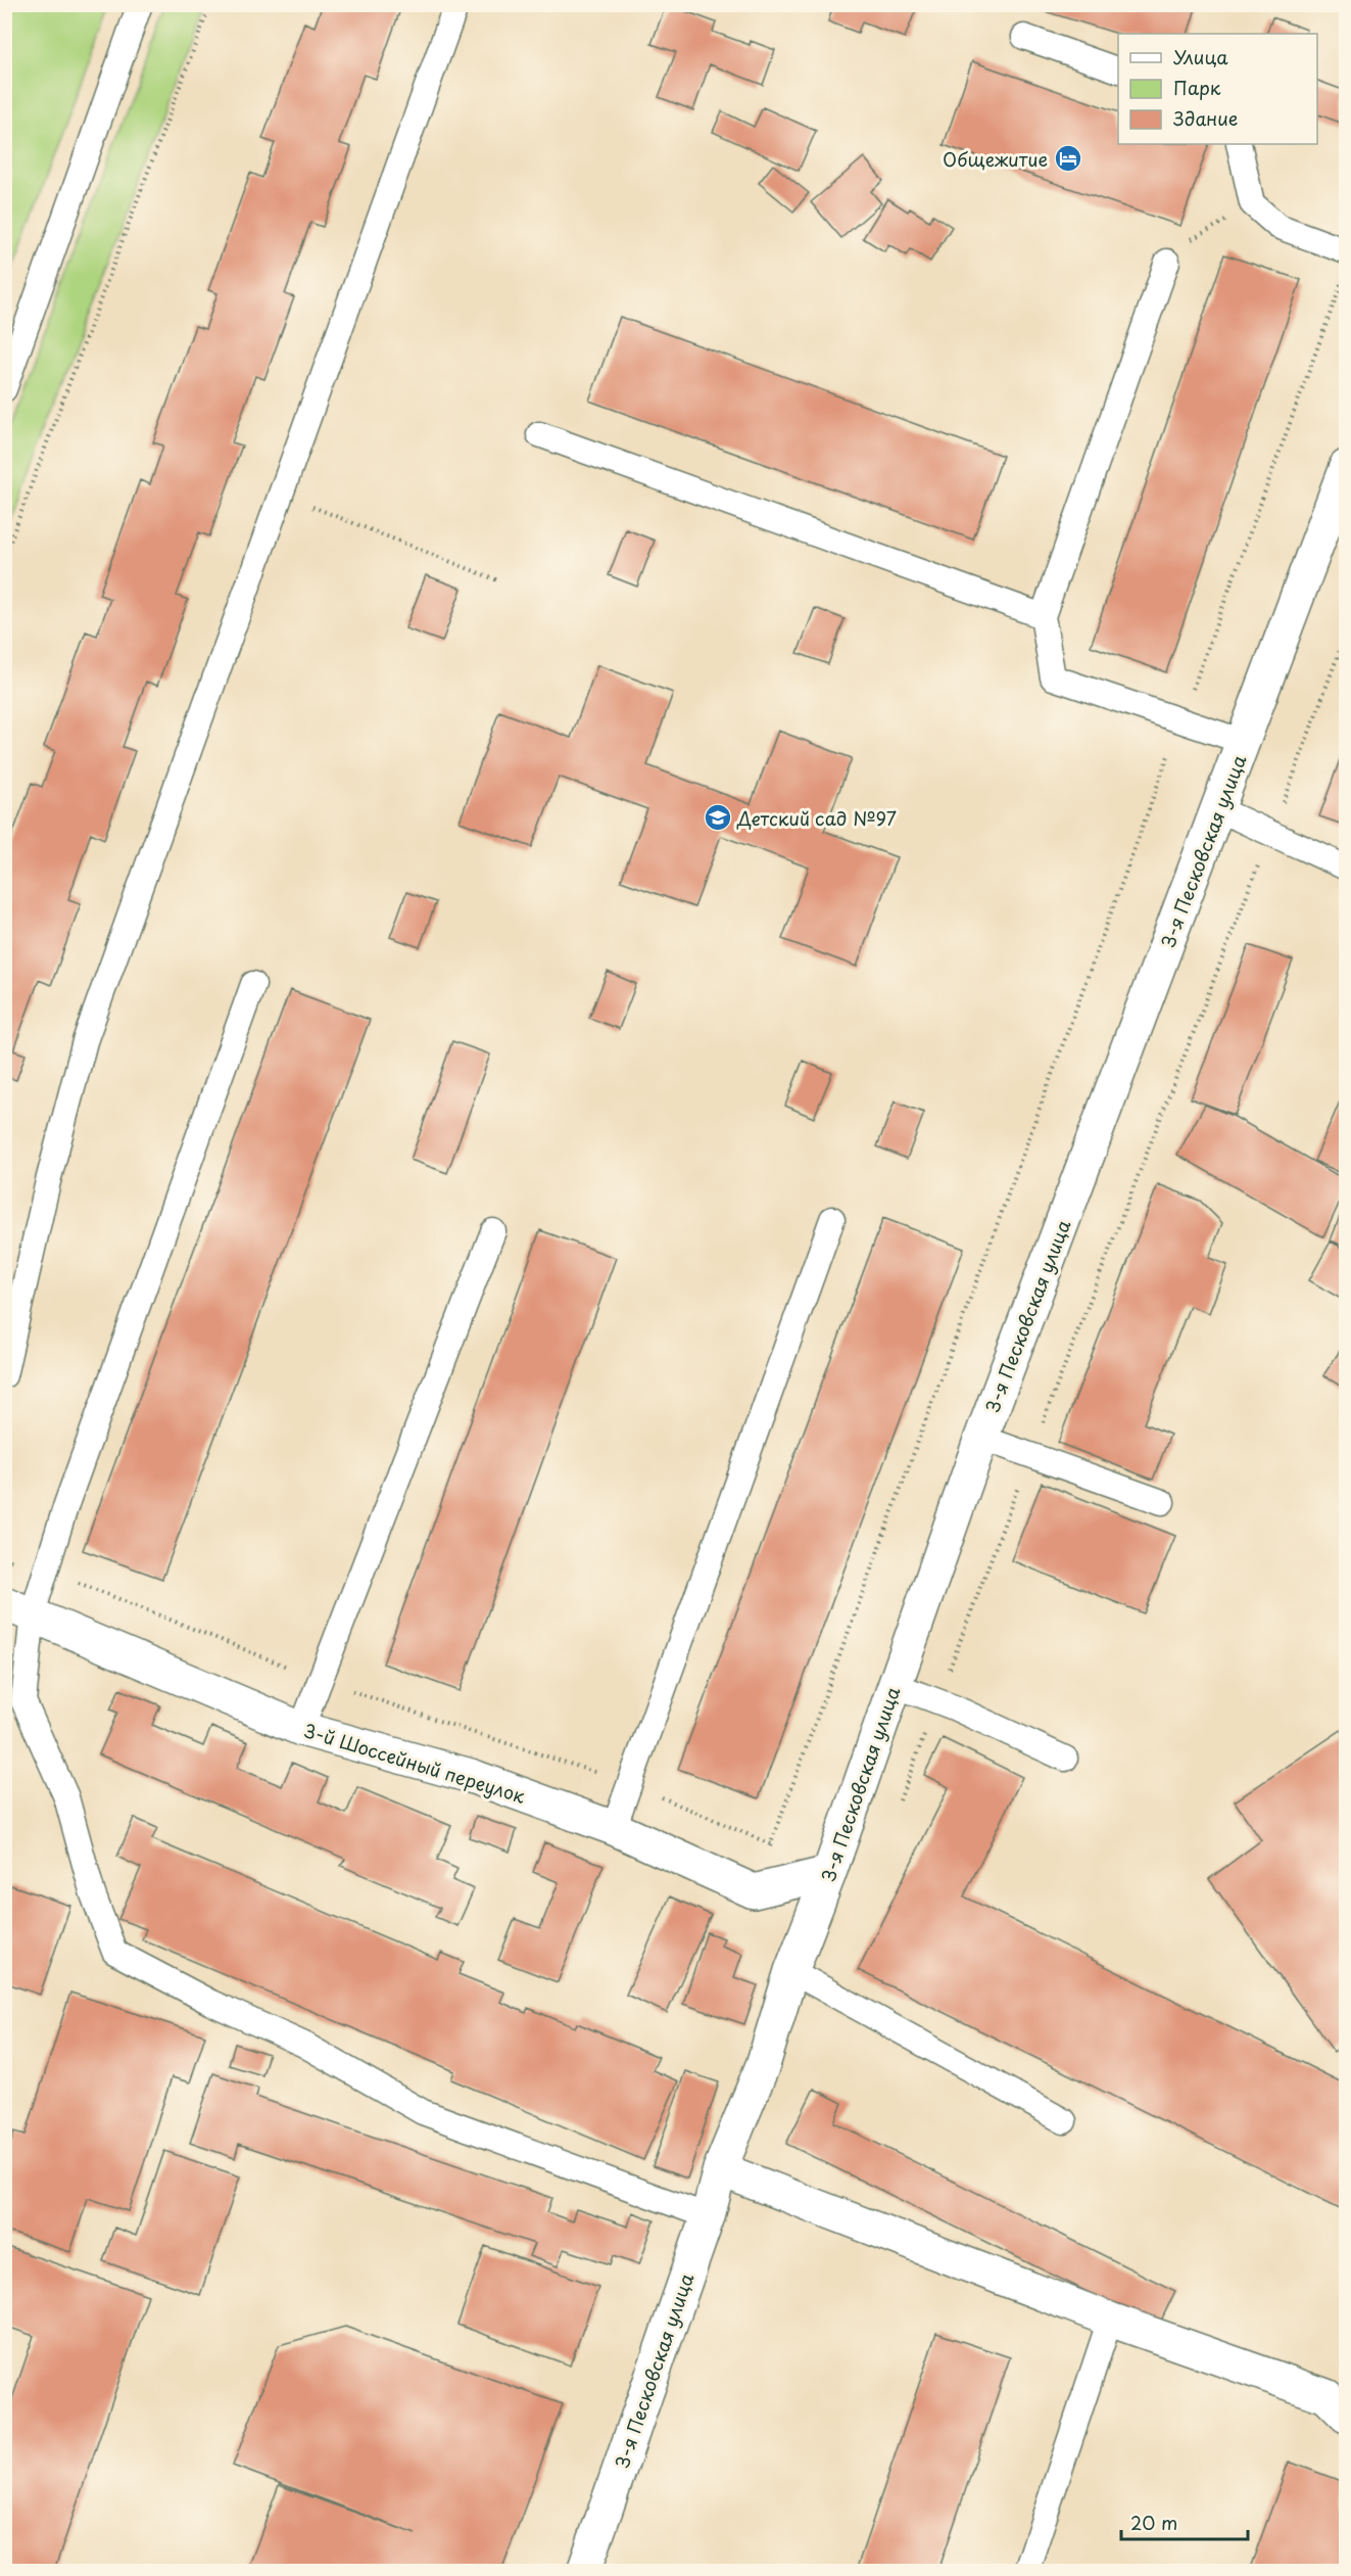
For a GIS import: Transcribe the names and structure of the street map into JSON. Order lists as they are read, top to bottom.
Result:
{
  "streets": {
    "street": ["3-я Песковская улица", "3-й Шоссейный переулок"]
  },
  "places": {
    "hotel": ["Общежитие"],
    "school or university": ["Детский сад №97"]
  },
  "legend": ["Улица", "Парк", "Здание"],
  "scale_bar": "20 m"
}
